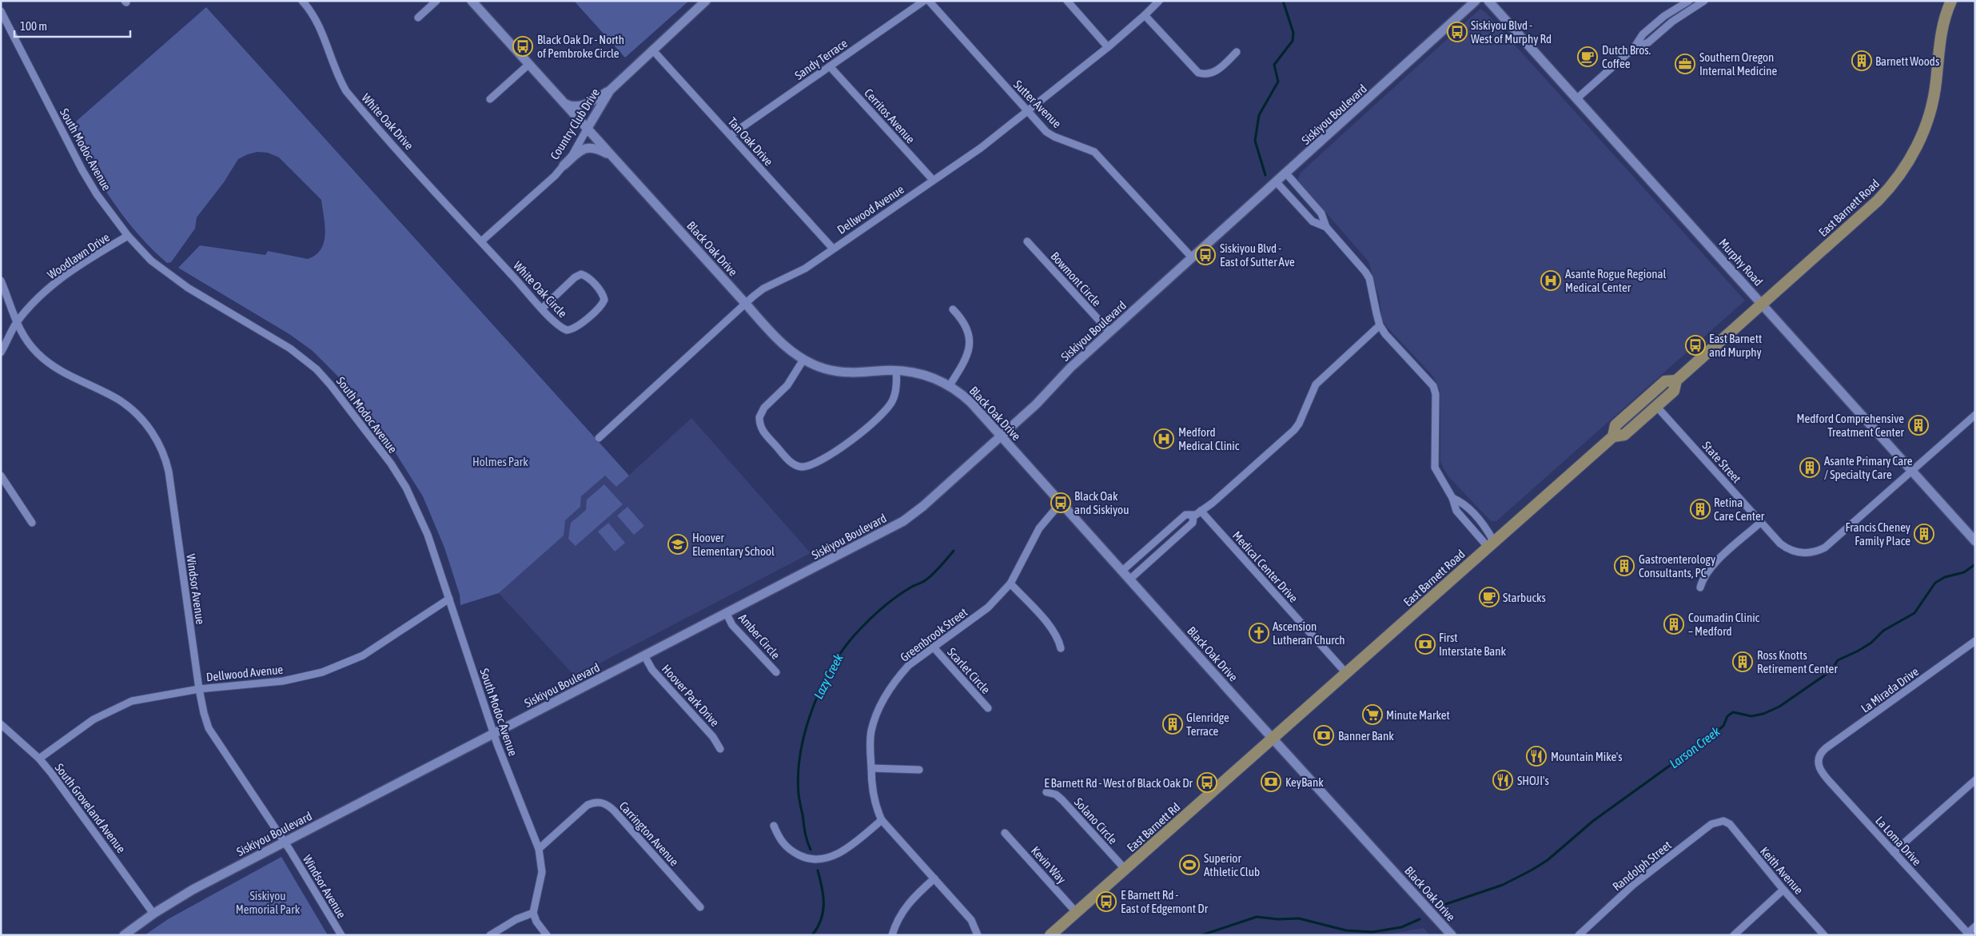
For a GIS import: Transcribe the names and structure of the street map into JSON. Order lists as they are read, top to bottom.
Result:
{
  "streets": {
    "main road": ["East Barnett Road", "East Barnett Rd"],
    "street": [
      "Sandy Terrace",
      "Sutter Avenue",
      "Siskiyou Boulevard",
      "Cerritos Avenue",
      "White Oak Drive",
      "Country Club Drive",
      "Tan Oak Drive",
      "South Modoc Avenue",
      "Dellwood Avenue",
      "Black Oak Drive",
      "Woodlawn Drive",
      "Murphy Road",
      "Bowmont Circle",
      "White Oak Circle",
      "State Street",
      "Medical Center Drive",
      "Windsor Avenue",
      "Greenbrook Street",
      "Amber Circle",
      "Scarlet Circle",
      "La Mirada Drive",
      "Hoover Park Drive",
      "South Groveland Avenue",
      "Solano Circle",
      "Carrington Avenue",
      "La Loma Drive",
      "Kevin Way",
      "Randolph Street",
      "Keith Avenue"
    ]
  },
  "crossings": [
    ["Sandy Terrace", "Cerritos Avenue"],
    ["Sandy Terrace", "Tan Oak Drive"],
    ["Sutter Avenue", "Siskiyou Boulevard"],
    ["Sutter Avenue", "Dellwood Avenue"],
    ["Siskiyou Boulevard", "South Modoc Avenue"],
    ["Siskiyou Boulevard", "Black Oak Drive"],
    ["Siskiyou Boulevard", "Bowmont Circle"],
    ["Siskiyou Boulevard", "Windsor Avenue"],
    ["Siskiyou Boulevard", "Amber Circle"],
    ["Siskiyou Boulevard", "Hoover Park Drive"],
    ["Siskiyou Boulevard", "South Groveland Avenue"],
    ["Cerritos Avenue", "Dellwood Avenue"],
    ["White Oak Drive", "Country Club Drive"],
    ["White Oak Drive", "White Oak Circle"],
    ["Country Club Drive", "Tan Oak Drive"],
    ["Country Club Drive", "Black Oak Drive"],
    ["Country Club Drive", "White Oak Circle"],
    ["Tan Oak Drive", "Dellwood Avenue"],
    ["South Modoc Avenue", "Dellwood Avenue"],
    ["South Modoc Avenue", "Woodlawn Drive"],
    ["South Modoc Avenue", "Carrington Avenue"],
    ["East Barnett Road", "Black Oak Drive"],
    ["East Barnett Road", "Murphy Road"],
    ["East Barnett Road", "State Street"],
    ["East Barnett Road", "Medical Center Drive"],
    ["East Barnett Road", "East Barnett Rd"],
    ["Dellwood Avenue", "Black Oak Drive"],
    ["Dellwood Avenue", "Windsor Avenue"],
    ["Dellwood Avenue", "South Groveland Avenue"],
    ["Black Oak Drive", "Greenbrook Street"],
    ["Black Oak Drive", "East Barnett Rd"],
    ["Woodlawn Drive", "Windsor Avenue"],
    ["Murphy Road", "State Street"],
    ["Greenbrook Street", "Scarlet Circle"],
    ["La Mirada Drive", "La Loma Drive"],
    ["Solano Circle", "East Barnett Rd"],
    ["East Barnett Rd", "Kevin Way"],
    ["Randolph Street", "Keith Avenue"]
  ],
  "water": ["Lazy Creek", "Larson Creek"],
  "parks": ["Holmes Park", "Siskiyou Memorial Park"],
  "places": {
    "bus stop": [
      "Siskiyou Blvd - West of Murphy Rd",
      "Black Oak Dr - North of Pembroke Circle",
      "Siskiyou Blvd - East of Sutter Ave",
      "East Barnett and Murphy",
      "Black Oak and Siskiyou",
      "E Barnett Rd - West of Black Oak Dr",
      "E Barnett Rd - East of Edgemont Dr"
    ],
    "cafe": ["Dutch Bros. Coffee", "Starbucks"],
    "building": [
      "Barnett Woods",
      "Medford Comprehensive Treatment Center",
      "Asante Primary Care / Specialty Care",
      "Retina Care Center",
      "Francis Cheney Family Place",
      "Gastroenterology Consultants, PC",
      "Coumadin Clinic – Medford",
      "Ross Knotts Retirement Center",
      "Glenridge Terrace"
    ],
    "office": ["Southern Oregon Internal Medicine"],
    "hospital": ["Asante Rogue Regional Medical Center", "Medford Medical Clinic"],
    "school or university": ["Hoover Elementary School"],
    "church": ["Ascension Lutheran Church"],
    "bank": ["First Interstate Bank", "Banner Bank", "KeyBank"],
    "supermarket": ["Minute Market"],
    "restaurant": ["Mountain Mike's", "SHOJI's"],
    "sports": ["Superior Athletic Club"]
  },
  "scale_bar": "100 m"
}
